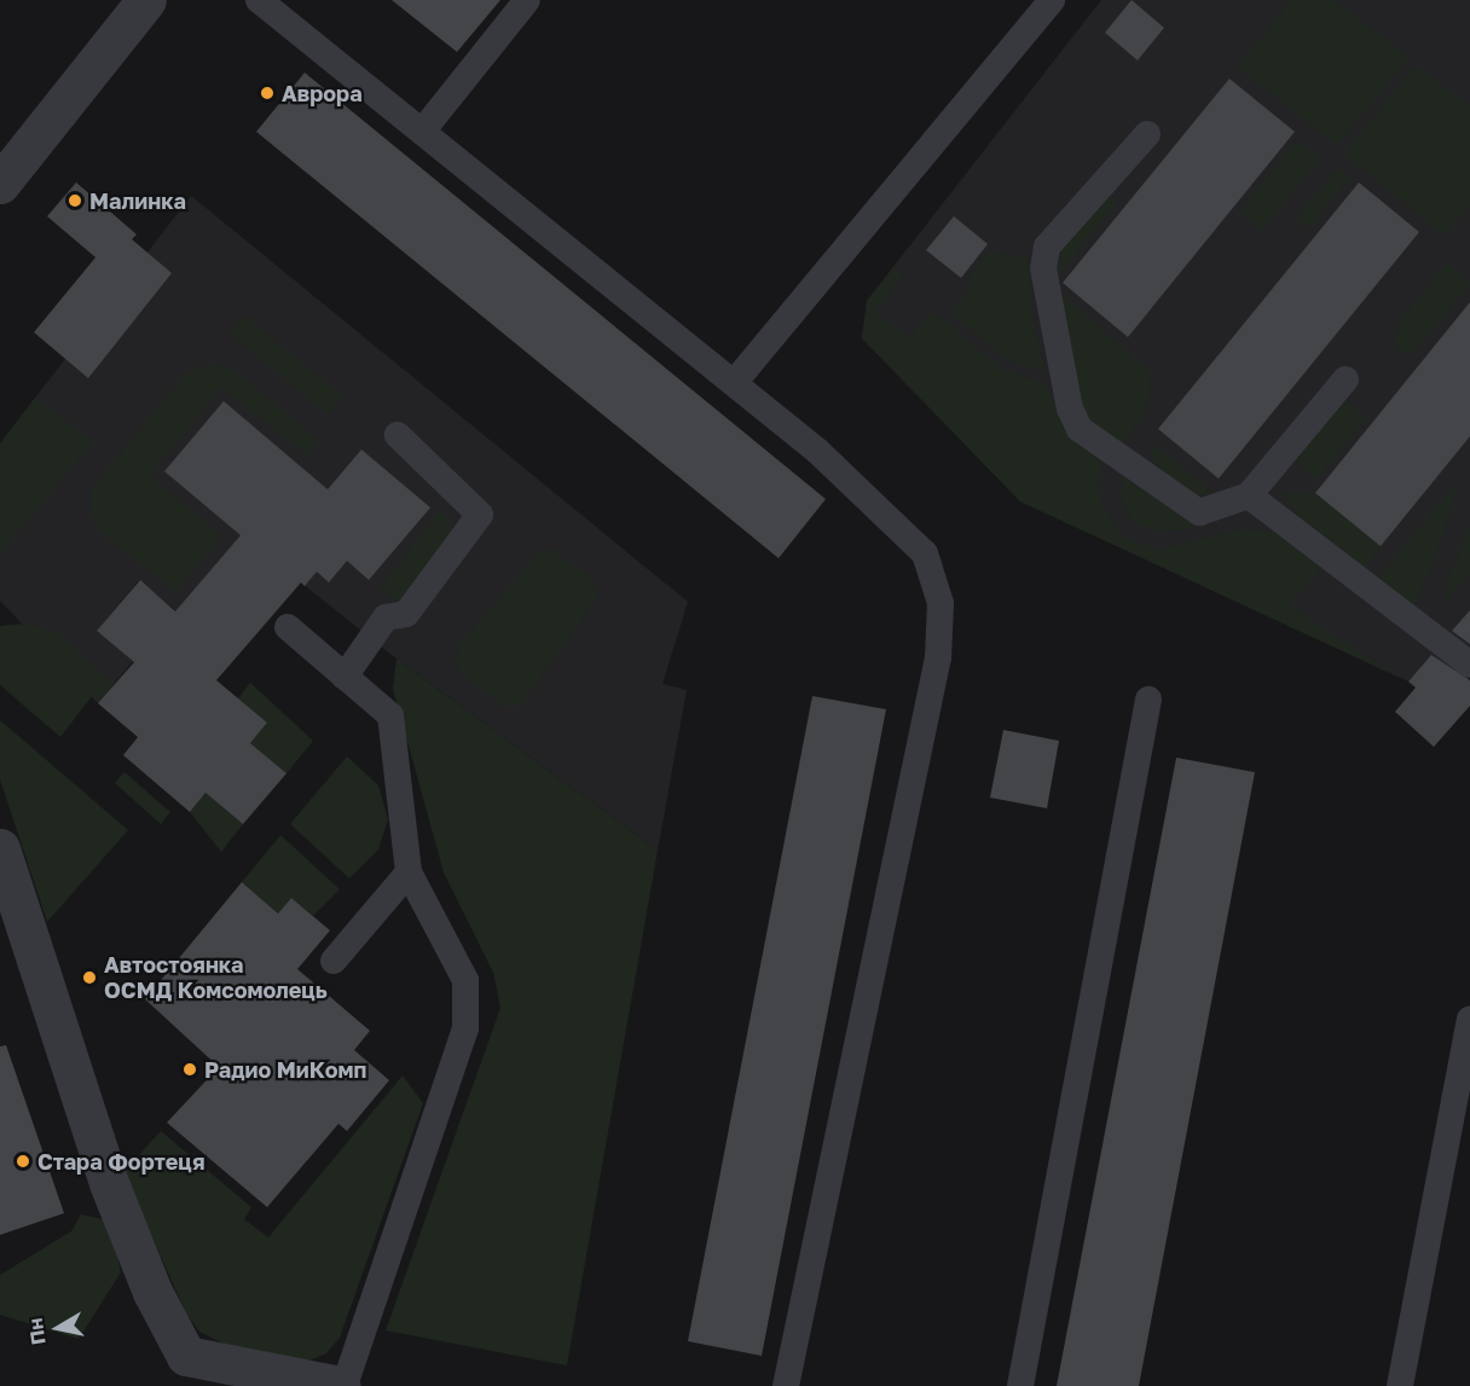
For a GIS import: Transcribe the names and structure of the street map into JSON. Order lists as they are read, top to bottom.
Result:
{
  "places": [
    "Аврора",
    "Малинка",
    "Автостоянка ОСМД Комсомолець",
    "Радио МиКомп",
    "Стара Фортеця"
  ],
  "north": "left"
}
